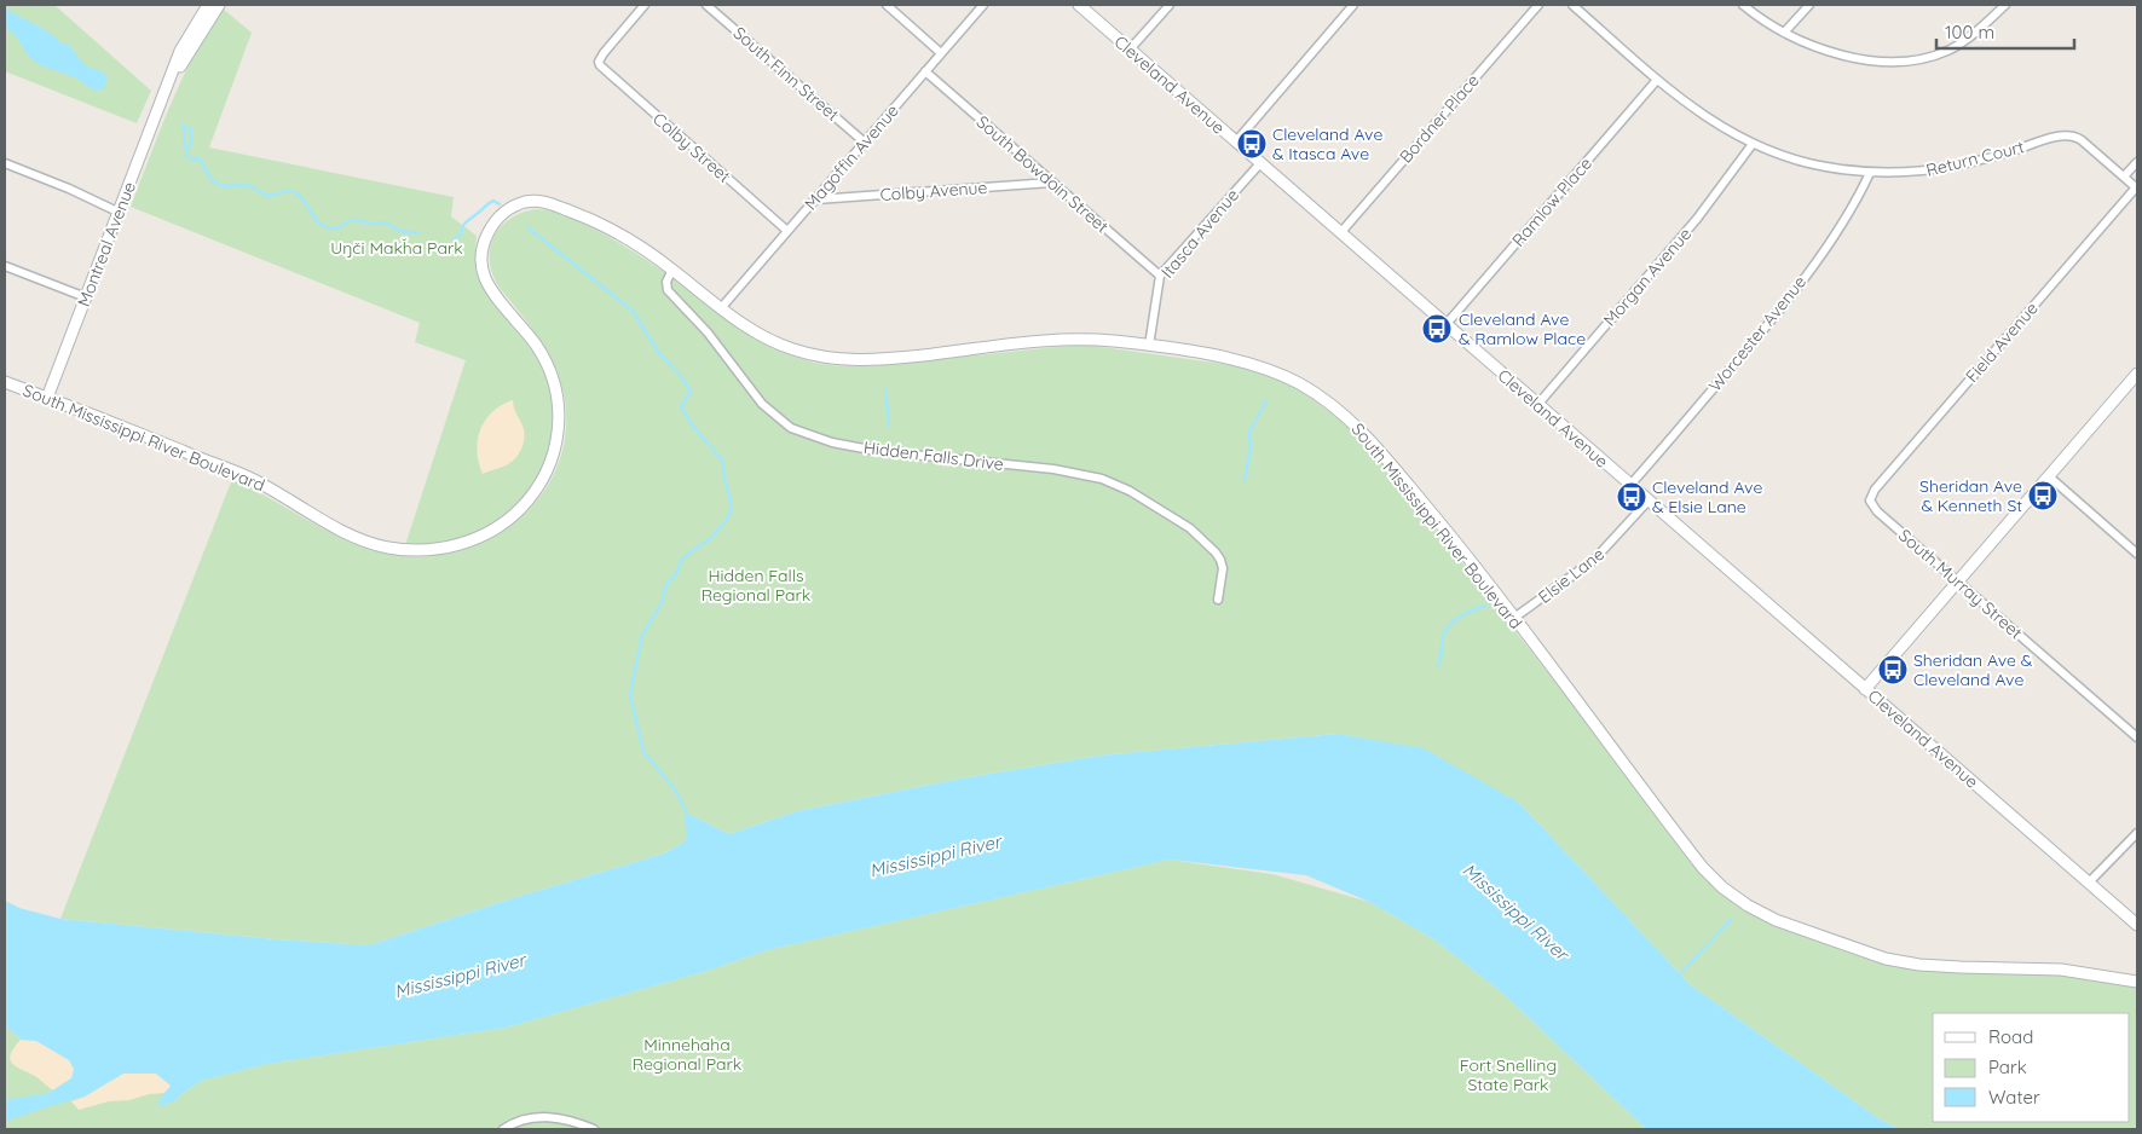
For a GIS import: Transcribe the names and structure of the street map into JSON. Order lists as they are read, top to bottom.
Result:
{
  "streets": {
    "street": [
      "South Finn Street",
      "Cleveland Avenue",
      "Bordner Place",
      "Colby Street",
      "Magoffin Avenue",
      "Return Court",
      "South Bowdoin Street",
      "Colby Avenue",
      "Ramlow Place",
      "Itasca Avenue",
      "Montreal Avenue",
      "Morgan Avenue",
      "Worcester Avenue",
      "Field Avenue",
      "South Mississippi River Boulevard",
      "Hidden Falls Drive",
      "Elsie Lane",
      "South Murray Street"
    ]
  },
  "crossings": [
    ["South Finn Street", "Magoffin Avenue"],
    ["Cleveland Avenue", "Bordner Place"],
    ["Cleveland Avenue", "Ramlow Place"],
    ["Cleveland Avenue", "Itasca Avenue"],
    ["Cleveland Avenue", "Morgan Avenue"],
    ["Cleveland Avenue", "Worcester Avenue"],
    ["Cleveland Avenue", "Elsie Lane"],
    ["Colby Street", "Magoffin Avenue"],
    ["Magoffin Avenue", "South Bowdoin Street"],
    ["Magoffin Avenue", "Colby Avenue"],
    ["Magoffin Avenue", "South Mississippi River Boulevard"],
    ["Return Court", "Ramlow Place"],
    ["Return Court", "Morgan Avenue"],
    ["Return Court", "Worcester Avenue"],
    ["South Bowdoin Street", "Colby Avenue"],
    ["South Bowdoin Street", "Itasca Avenue"],
    ["Itasca Avenue", "South Mississippi River Boulevard"],
    ["Montreal Avenue", "South Mississippi River Boulevard"],
    ["Field Avenue", "South Murray Street"],
    ["South Mississippi River Boulevard", "Hidden Falls Drive"],
    ["South Mississippi River Boulevard", "Elsie Lane"]
  ],
  "water": ["Mississippi River"],
  "parks": [
    "Uŋči Makȟa Park",
    "Hidden Falls Regional Park",
    "Minnehaha Regional Park",
    "Fort Snelling State Park"
  ],
  "places": {
    "bus stop": [
      "Cleveland Ave & Itasca Ave",
      "Cleveland Ave & Ramlow Place",
      "Sheridan Ave & Kenneth St",
      "Cleveland Ave & Elsie Lane",
      "Sheridan Ave & Cleveland Ave"
    ]
  },
  "legend": ["Road", "Park", "Water"],
  "scale_bar": "100 m"
}
